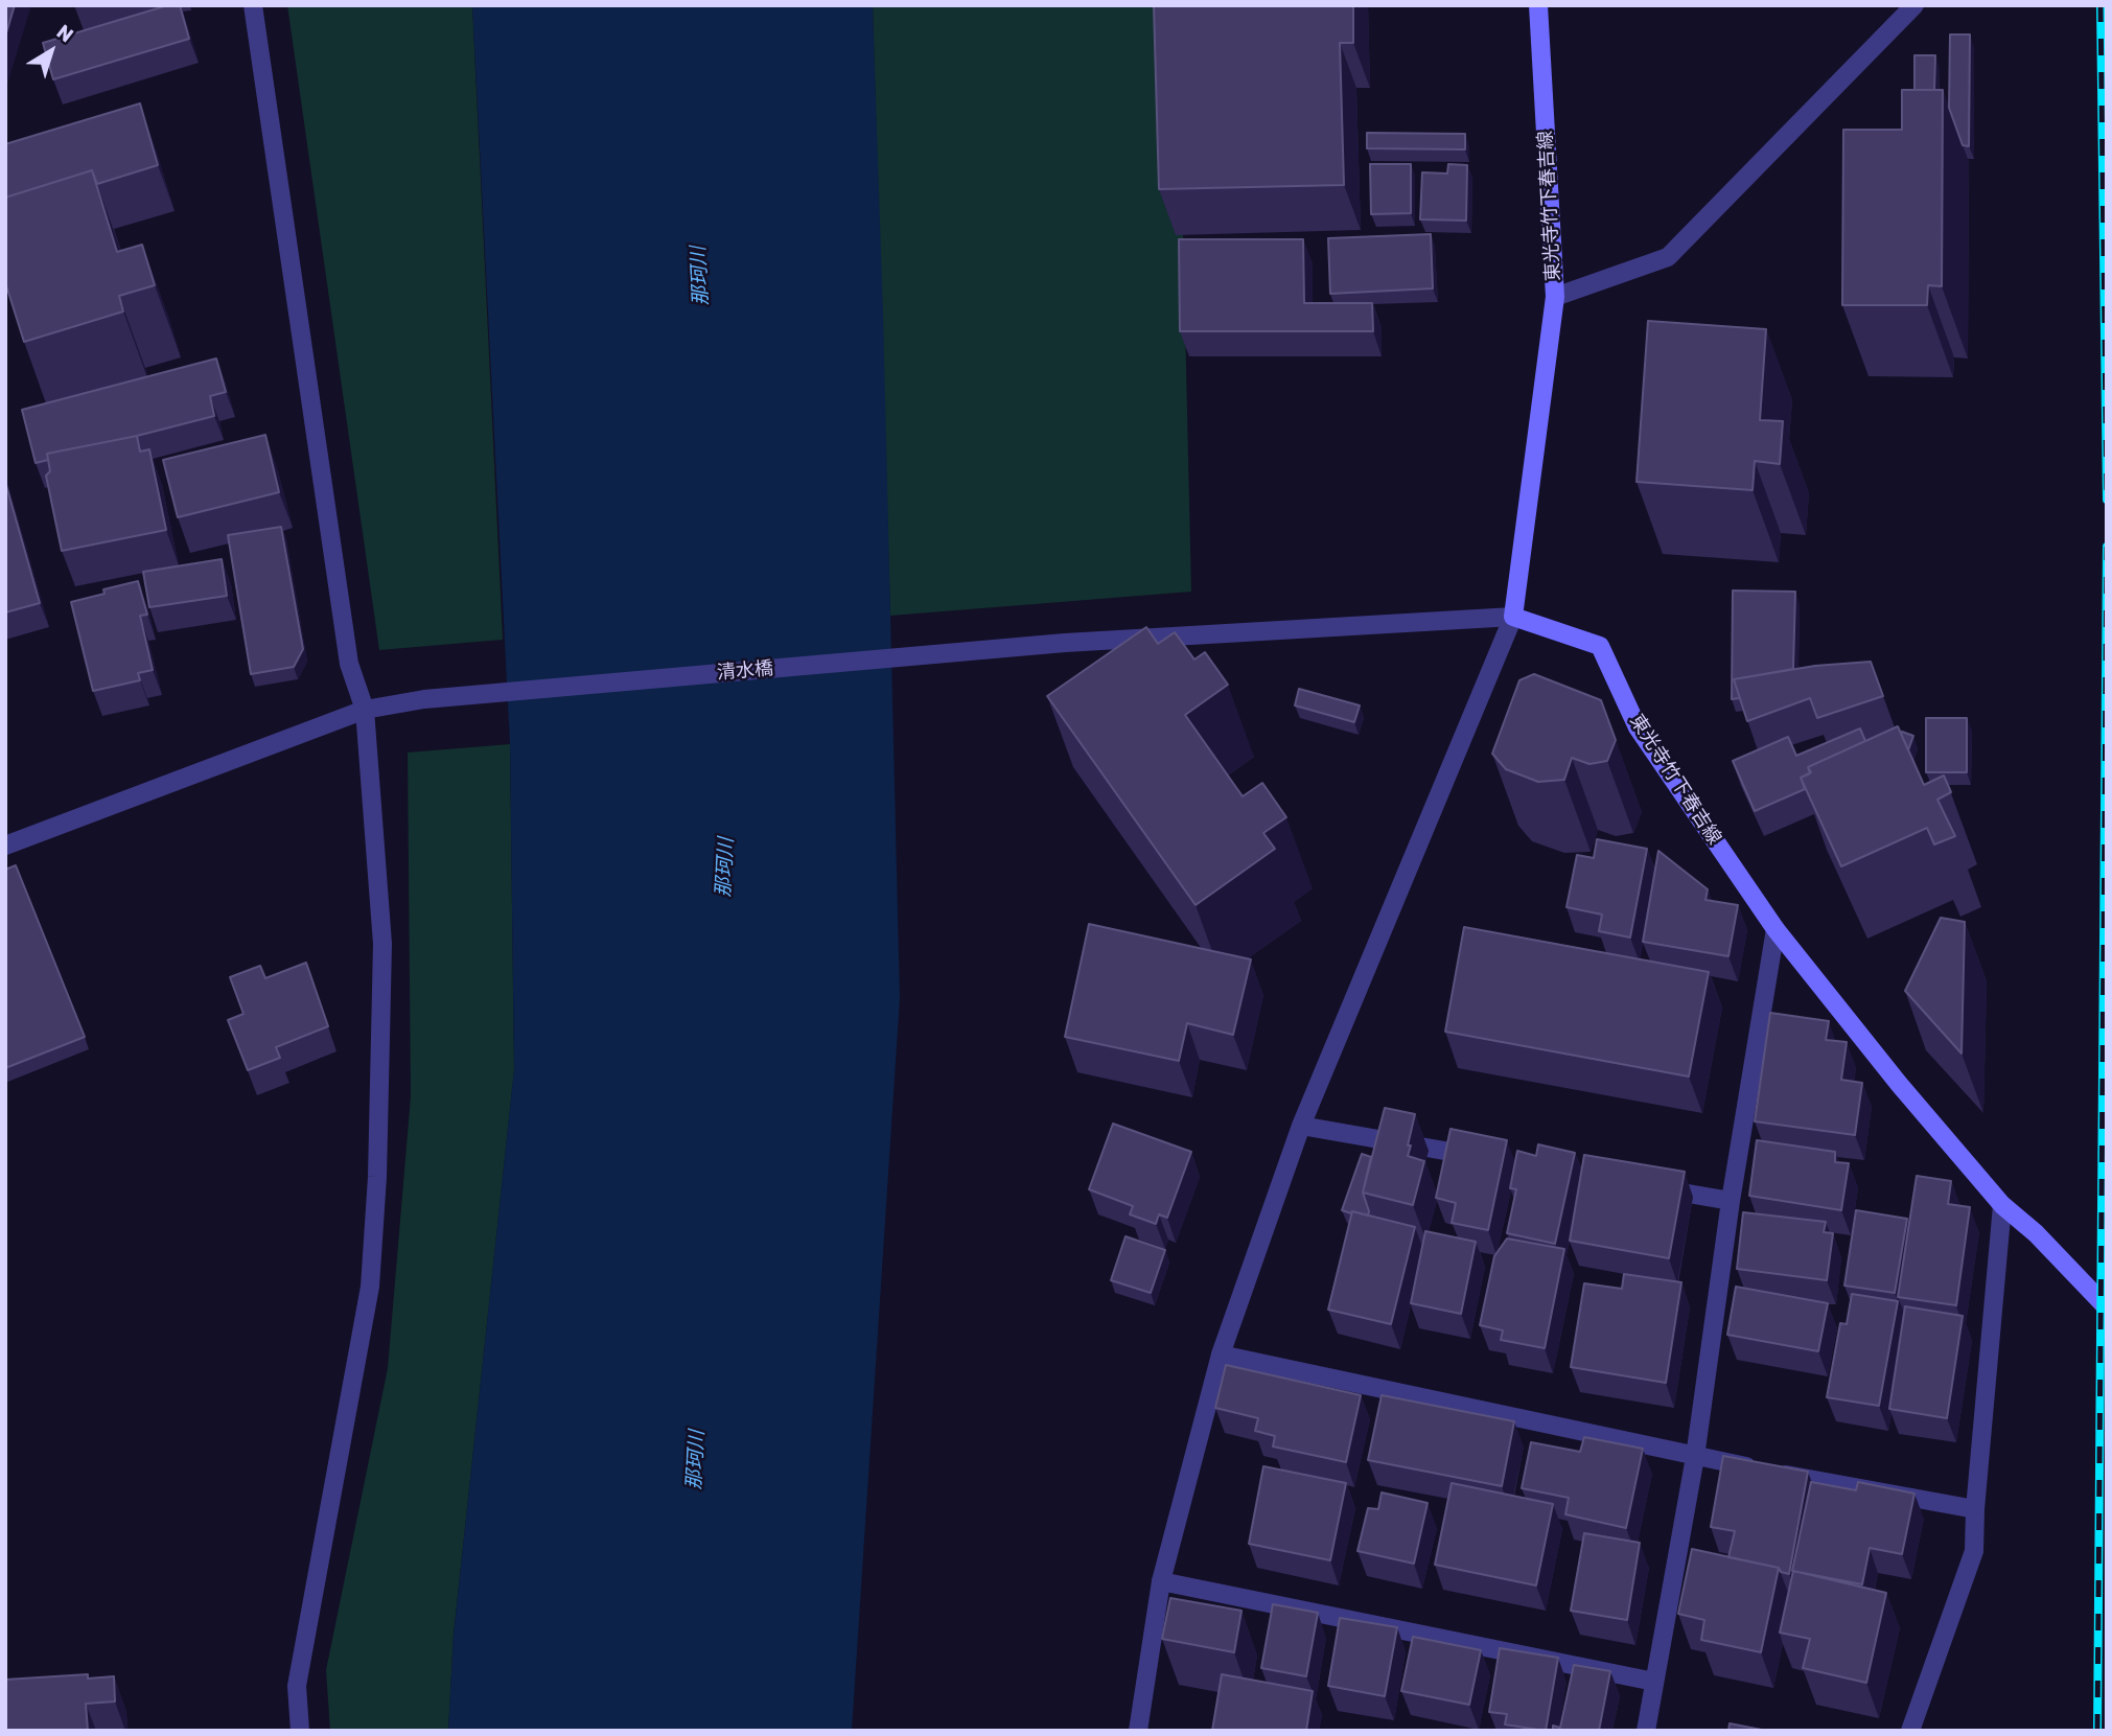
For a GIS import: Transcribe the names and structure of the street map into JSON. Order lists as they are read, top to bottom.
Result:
{
  "streets": {
    "main road": ["東光寺竹下春吉線"],
    "street": ["清水橋"]
  },
  "crossings": [
    ["東光寺竹下春吉線", "清水橋"]
  ],
  "water": ["那珂川"],
  "north": "top right"
}
